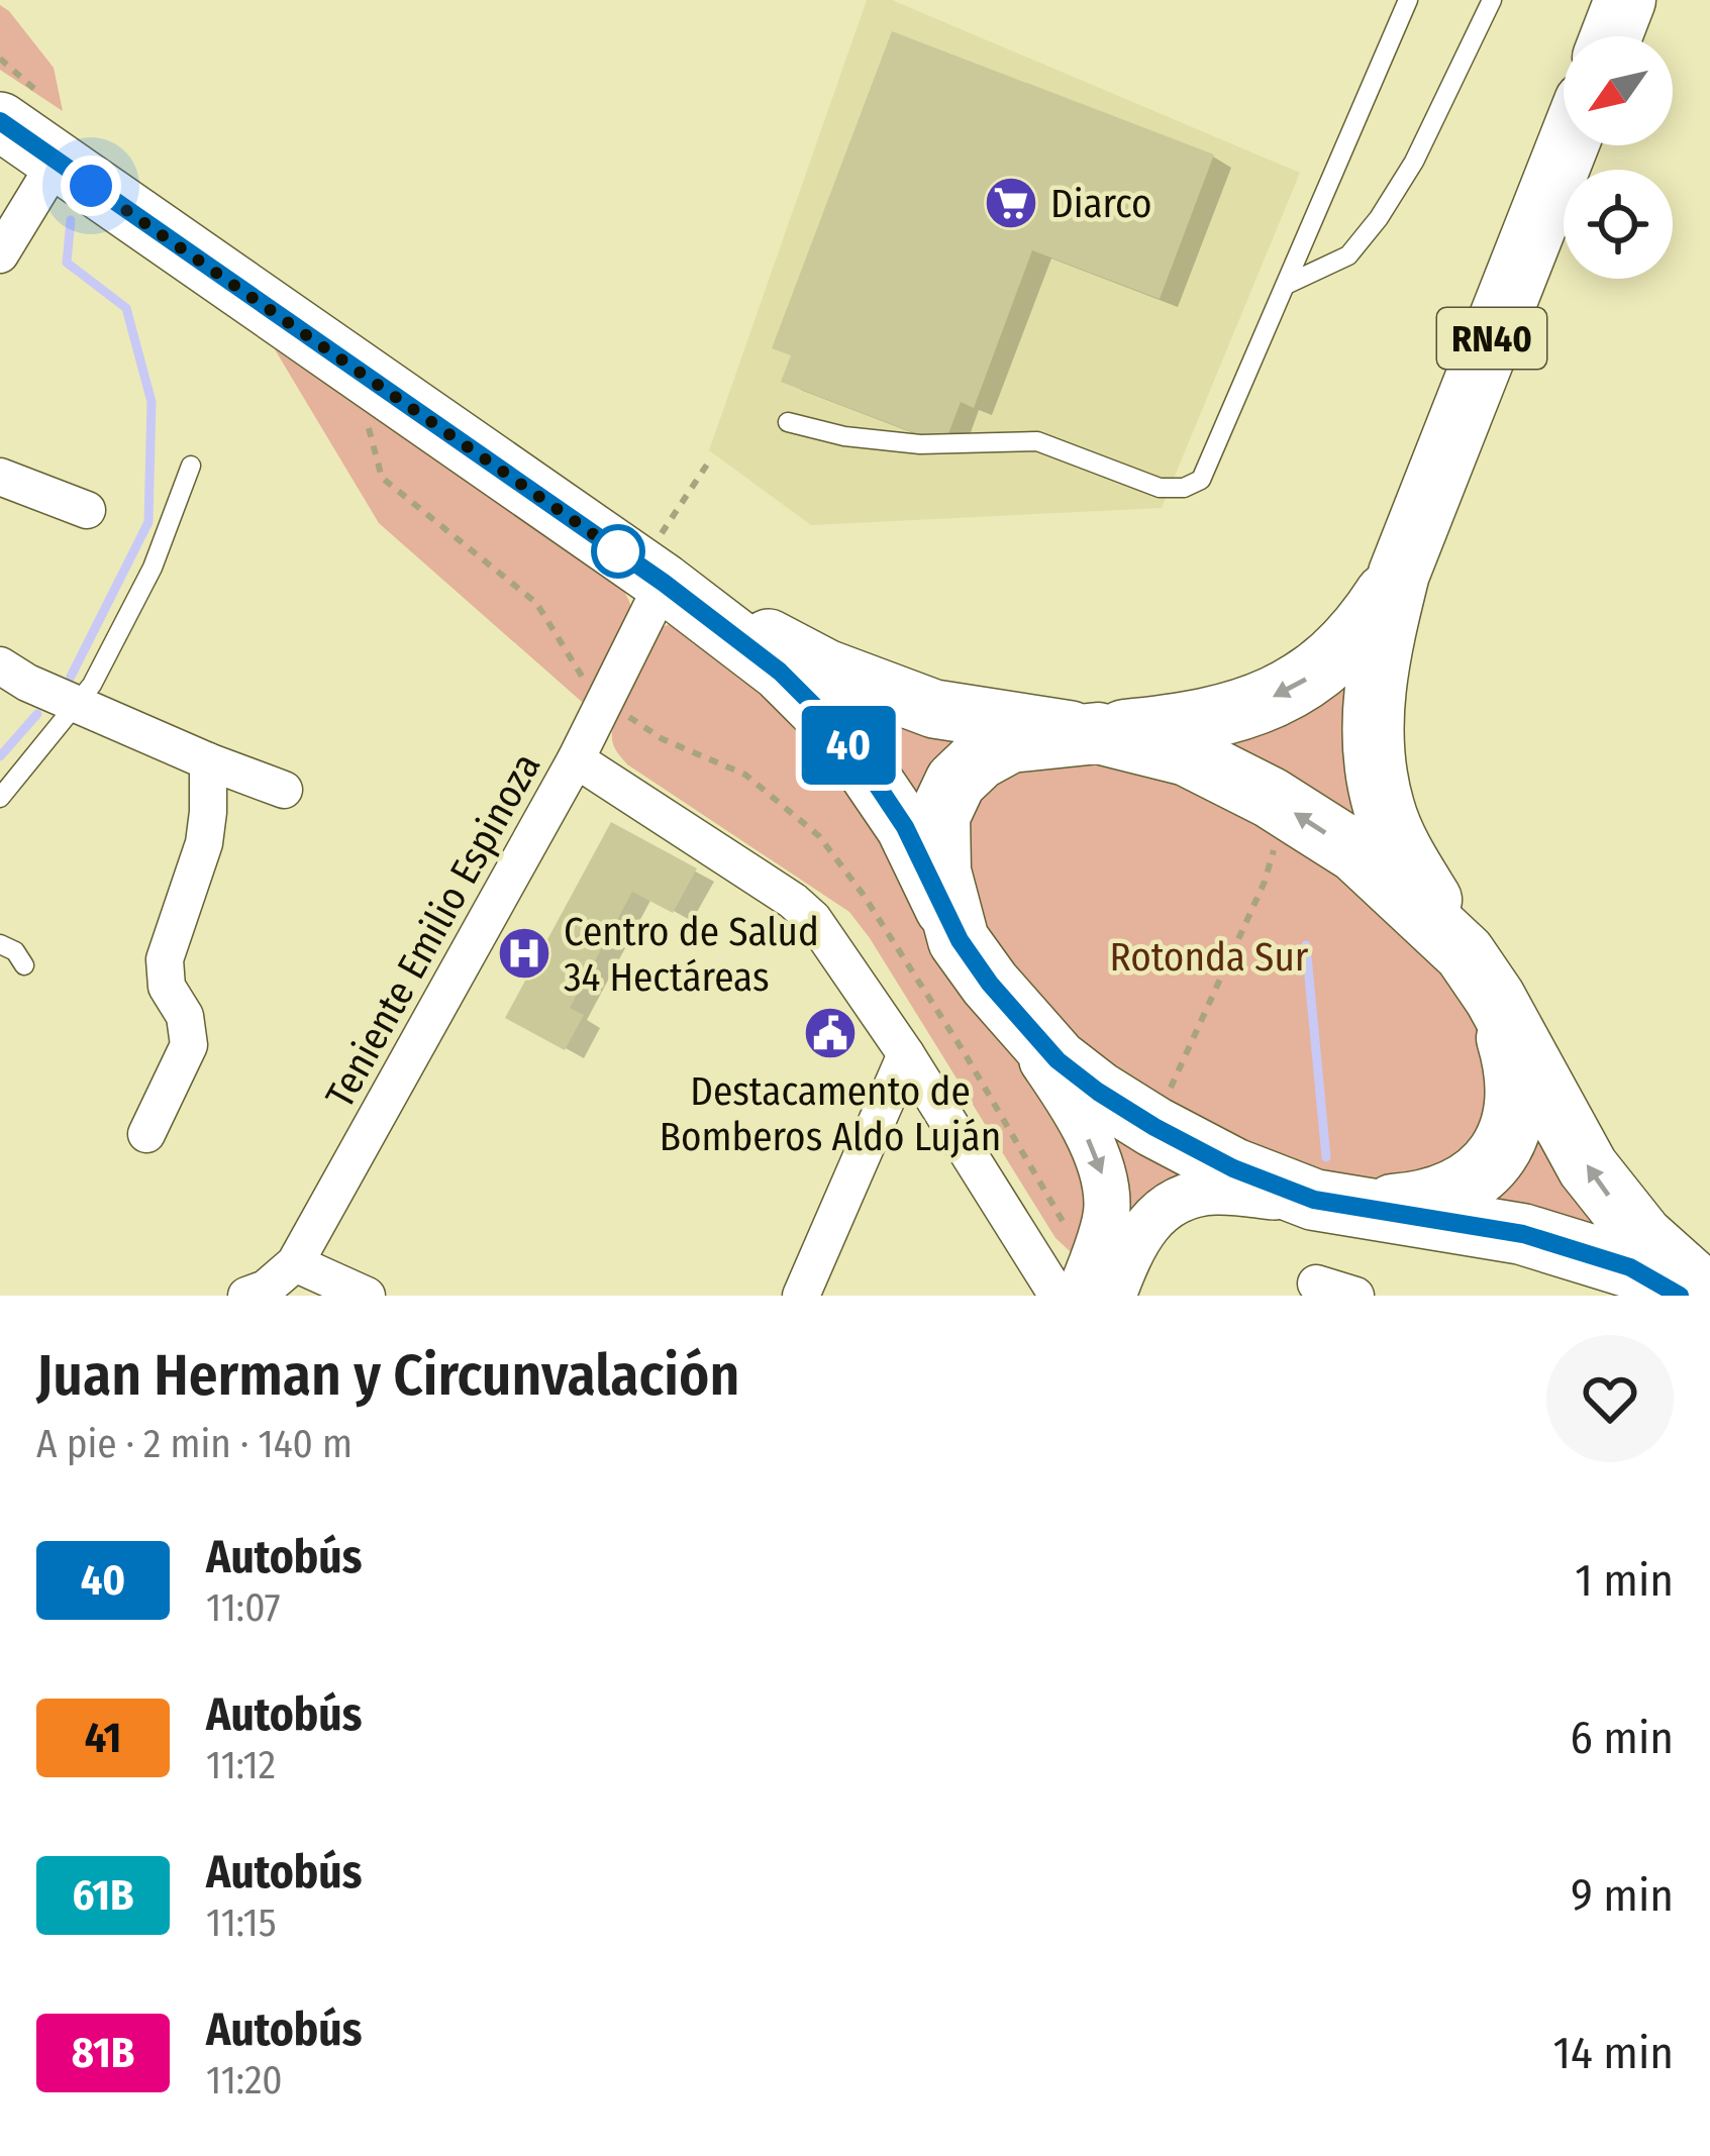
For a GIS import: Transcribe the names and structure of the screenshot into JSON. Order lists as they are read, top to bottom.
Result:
{
  "streets": {
    "highway": ["RN40"],
    "street": ["Teniente Emilio Espinoza"]
  },
  "parks": ["Rotonda Sur"],
  "places": {
    "supermarket": ["Diarco"],
    "hospital": ["Centro de Salud 34 Hectáreas"],
    "public building": ["Destacamento de Bomberos Aldo Luján"]
  },
  "lines": ["bus line 40"],
  "north": "bottom left",
  "page": {
    "on_map": "40",
    "heading": ["Juan Herman y Circunvalación", "A pie · 2 min · 140 m"],
    "list": [
      {
        "mark": "40",
        "name": "Autobús",
        "note": "11:07",
        "value": "1 min"
      },
      {
        "mark": "41",
        "name": "Autobús",
        "note": "11:12",
        "value": "6 min"
      },
      {
        "mark": "61B",
        "name": "Autobús",
        "note": "11:15",
        "value": "9 min"
      },
      {
        "mark": "81B",
        "name": "Autobús",
        "note": "11:20",
        "value": "14 min"
      }
    ]
  }
}
